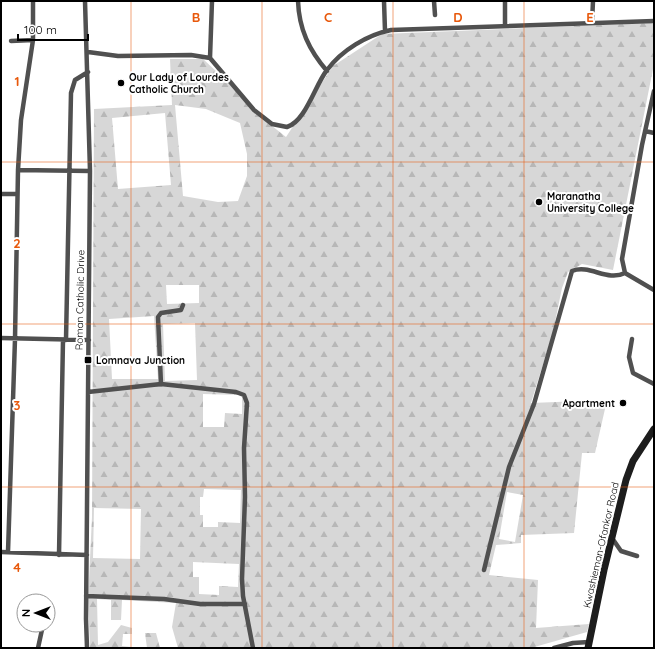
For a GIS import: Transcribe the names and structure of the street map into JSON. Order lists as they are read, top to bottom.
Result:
{
  "streets": {
    "main road": ["Kwashieman-Ofankor Road"],
    "street": ["Roman Catholic Drive"]
  },
  "places": {
    "other": ["Our Lady of Lourdes Catholic Church", "Maranatha University College", "Apartment"],
    "transit": ["Lomnava Junction"]
  },
  "scale_bar": "100 m",
  "north": "left",
  "grid": {
    "columns": [
      "B",
      "C",
      "D",
      "E"
    ],
    "rows": [
      "1",
      "2",
      "3",
      "4"
    ]
  }
}
